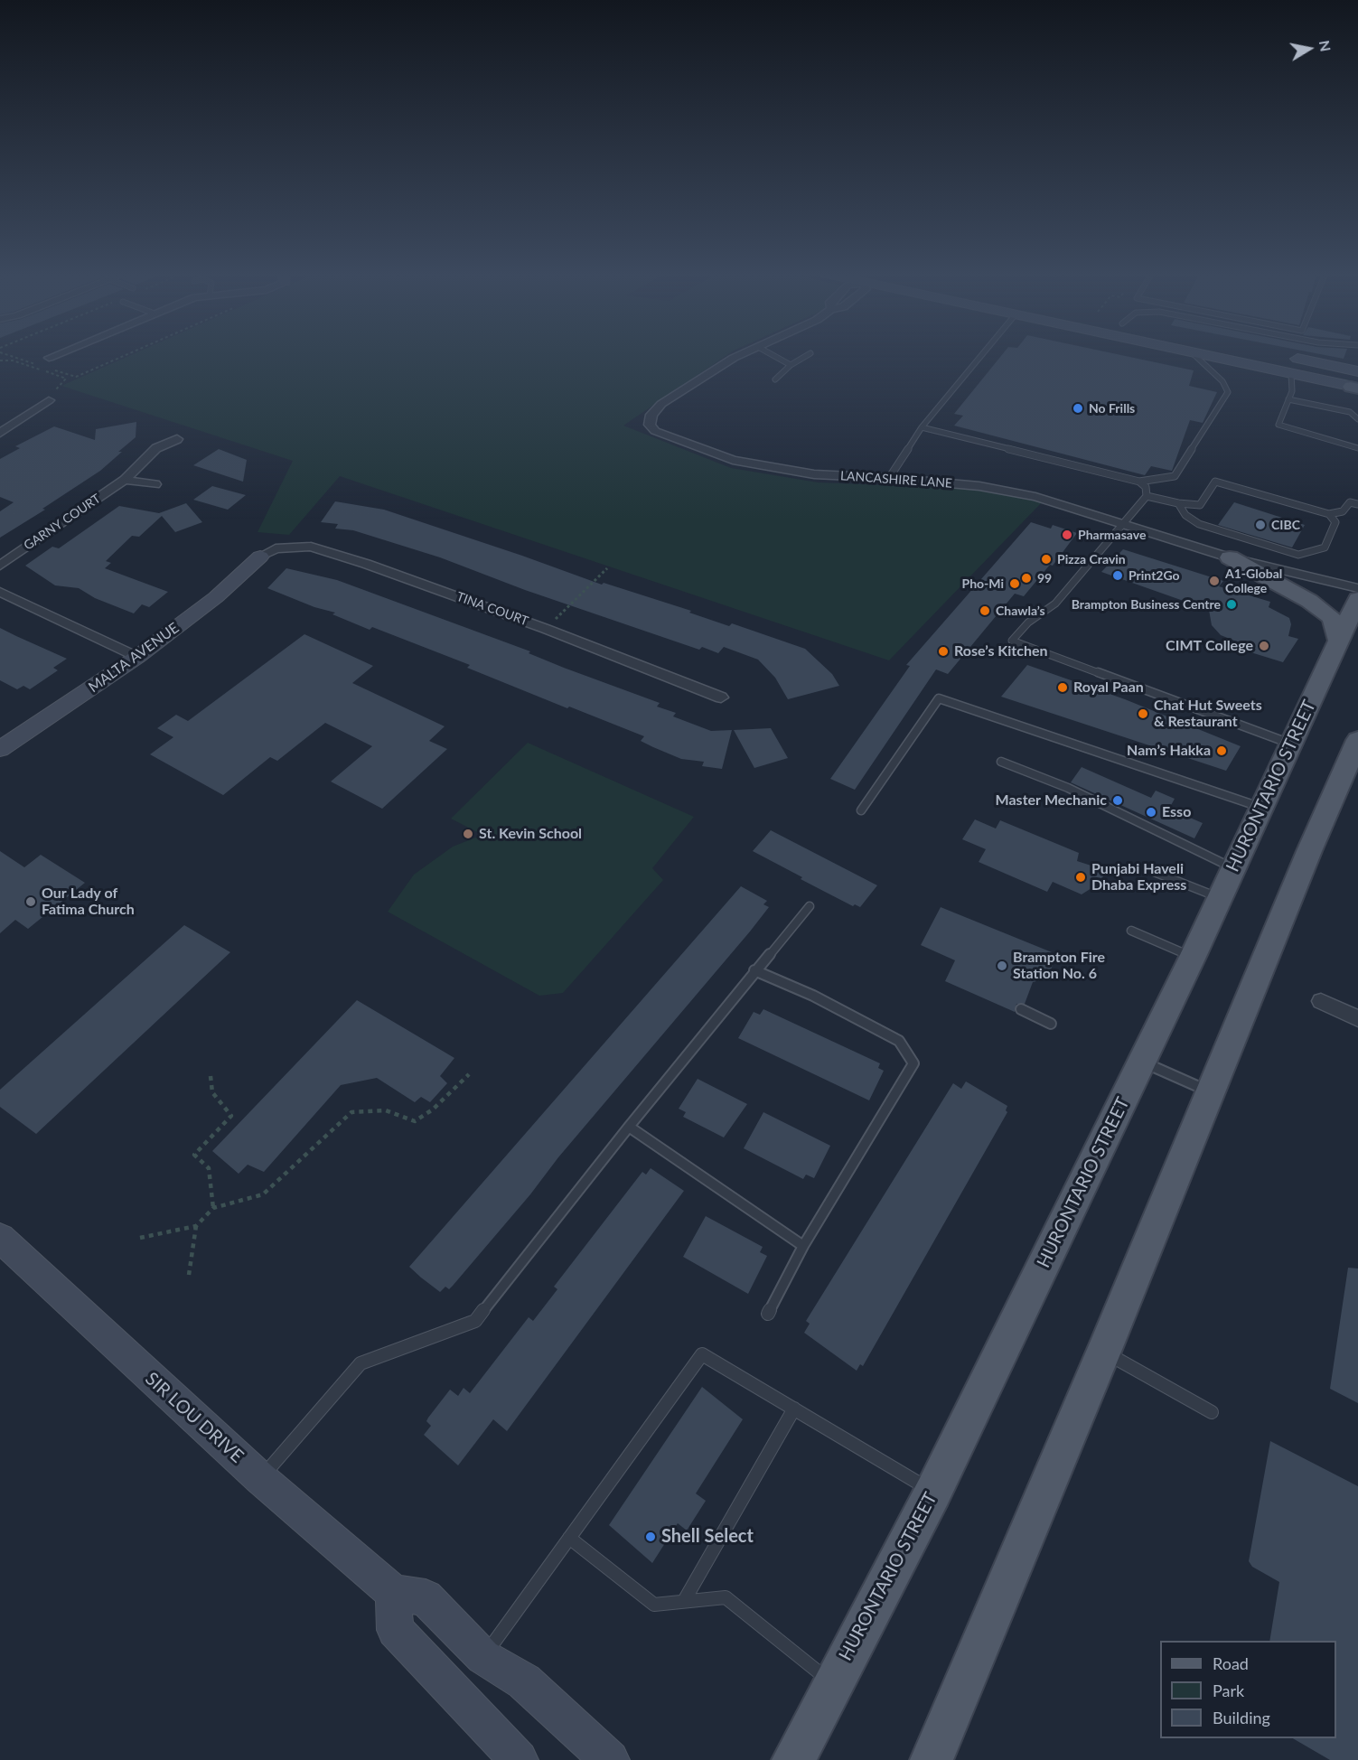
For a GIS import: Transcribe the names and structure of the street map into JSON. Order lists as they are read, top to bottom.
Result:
{
  "streets": {
    "main road": ["MALTA AVENUE", "HURONTARIO STREET", "SIR LOU DRIVE"],
    "street": ["LANCASHIRE LANE", "GARNY COURT", "TINA COURT"]
  },
  "crossings": [
    ["TINA COURT", "MALTA AVENUE"]
  ],
  "places": [
    "No Frills",
    "CIBC",
    "Pharmasave",
    "Pizza Cravin",
    "Print2Go",
    "99",
    "A1-Global College",
    "Pho-Mi",
    "Brampton Business Centre",
    "Chawla’s",
    "CIMT College",
    "Rose’s Kitchen",
    "Royal Paan",
    "Chat Hut Sweets & Restaurant",
    "Nam’s Hakka",
    "Master Mechanic",
    "Esso",
    "St. Kevin School",
    "Punjabi Haveli Dhaba Express",
    "Our Lady of Fatima Church",
    "Brampton Fire Station No. 6",
    "Shell Select"
  ],
  "legend": ["Road", "Park", "Building"],
  "north": "right"
}
